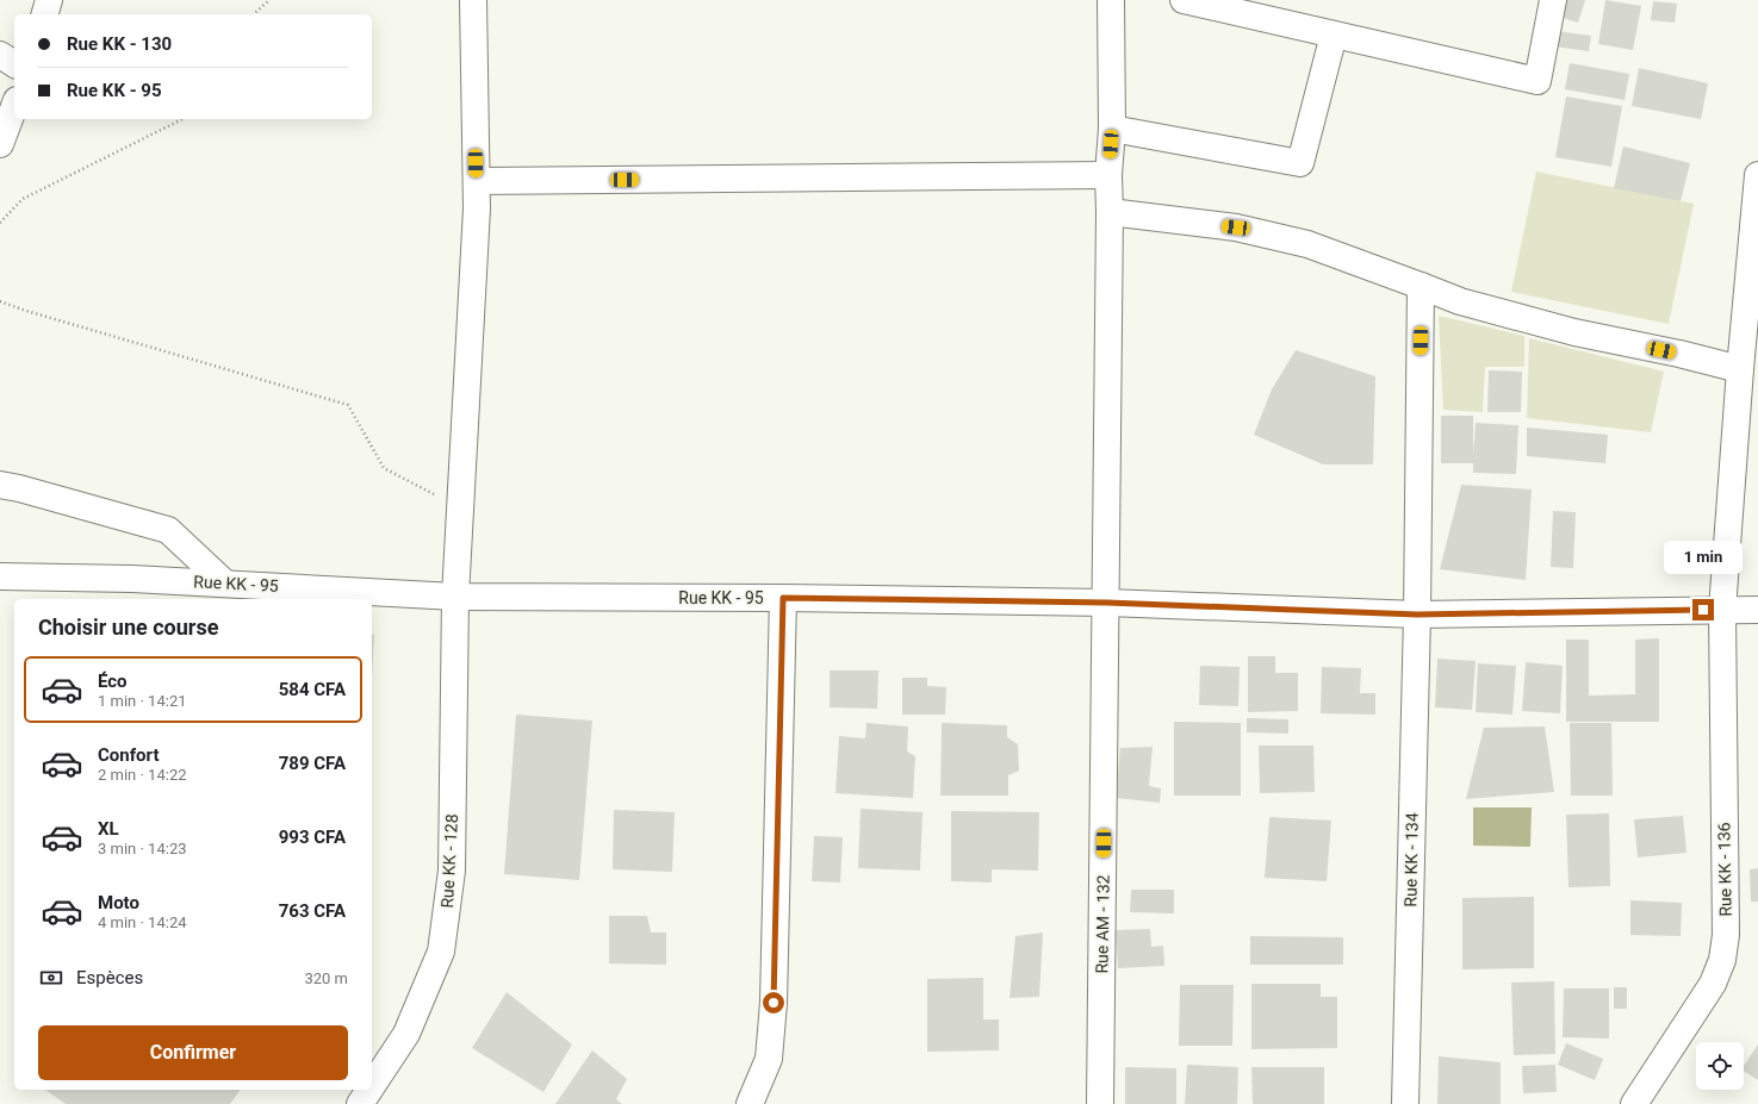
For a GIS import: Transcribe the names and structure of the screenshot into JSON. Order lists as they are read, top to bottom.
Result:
{
  "streets": {
    "street": [
      "Rue KK - 95",
      "Rue KK - 134",
      "Rue KK - 128",
      "Rue KK - 136",
      "Rue AM - 132"
    ]
  },
  "crossings": [
    ["Rue KK - 95", "Rue KK - 134"],
    ["Rue KK - 95", "Rue KK - 128"],
    ["Rue KK - 95", "Rue KK - 136"],
    ["Rue KK - 95", "Rue AM - 132"]
  ],
  "page": {
    "banner": ["Rue KK - 130", "Rue KK - 95"],
    "bubble": "1 min",
    "heading": "Choisir une course",
    "list": [
      {
        "name": "Éco",
        "note": "1 min · 14:21",
        "value": "584 CFA"
      },
      {
        "name": "Confort",
        "note": "2 min · 14:22",
        "value": "789 CFA"
      },
      {
        "name": "XL",
        "note": "3 min · 14:23",
        "value": "993 CFA"
      },
      {
        "name": "Moto",
        "note": "4 min · 14:24",
        "value": "763 CFA"
      }
    ],
    "pay": ["Espèces", "320 m"],
    "buttons": "Confirmer"
  }
}
